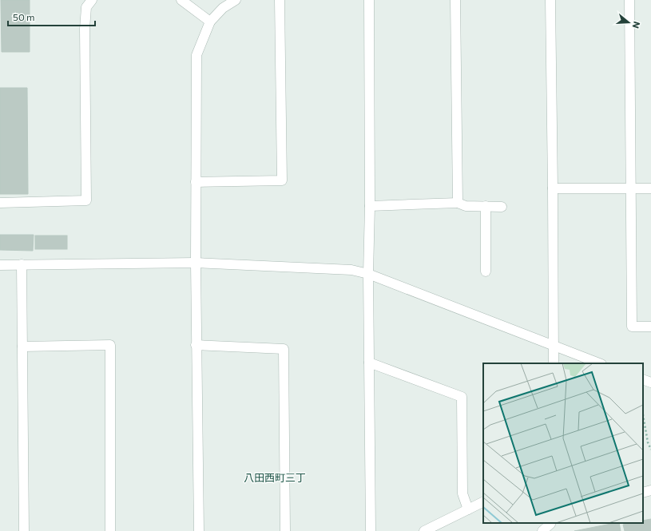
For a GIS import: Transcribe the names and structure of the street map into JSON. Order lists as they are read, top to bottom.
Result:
{
  "districts": ["八田西町三丁"],
  "scale_bar": "50 m",
  "north": "right"
}
